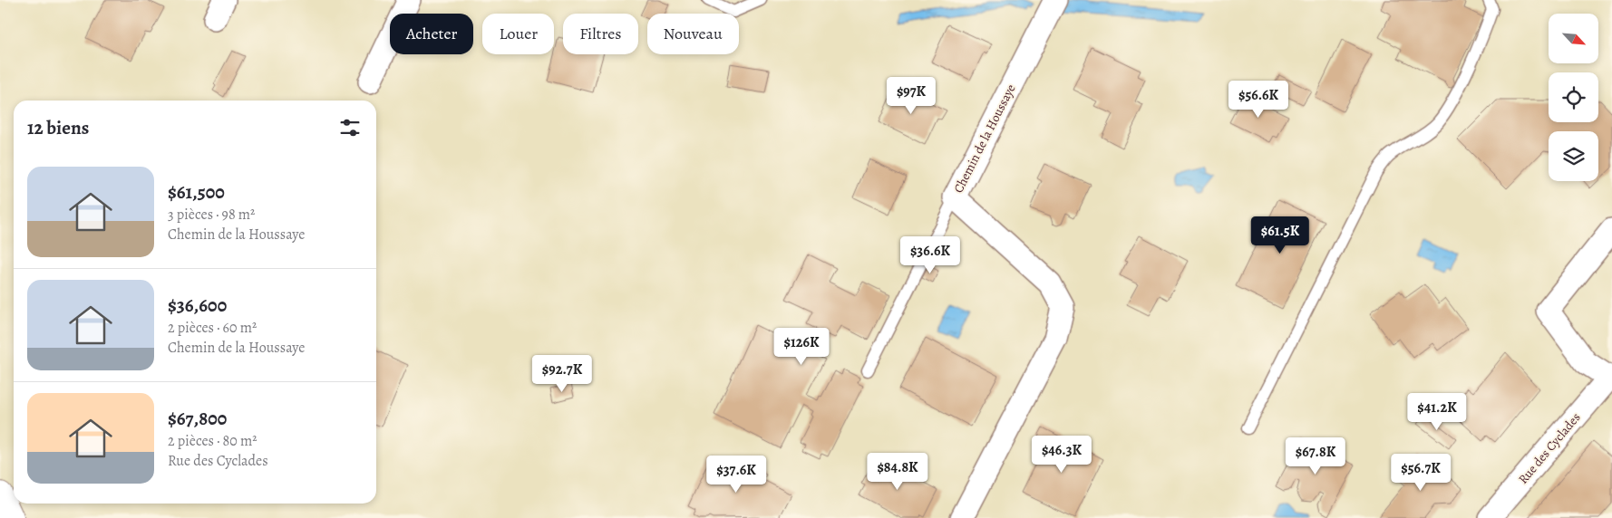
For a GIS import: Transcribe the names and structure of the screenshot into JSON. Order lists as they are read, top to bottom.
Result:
{
  "streets": {
    "street": ["Chemin de la Houssaye", "Rue des Cyclades"]
  },
  "north": "bottom right",
  "page": {
    "chip": [
      "Acheter",
      "Louer",
      "Filtres",
      "Nouveau"
    ],
    "price": [
      "$97K",
      "$56.6K",
      "$61.5K",
      "$36.6K",
      "$126K",
      "$92.7K",
      "$41.2K",
      "$46.3K",
      "$67.8K",
      "$84.8K",
      "$56.7K",
      "$37.6K"
    ],
    "heading": "12 biens",
    "list": [
      {
        "name": "$61,500",
        "note": "3 pièces · 98 m² · Chemin de la Houssaye"
      },
      {
        "name": "$36,600",
        "note": "2 pièces · 60 m² · Chemin de la Houssaye"
      },
      {
        "name": "$67,800",
        "note": "2 pièces · 80 m² · Rue des Cyclades"
      }
    ]
  }
}
